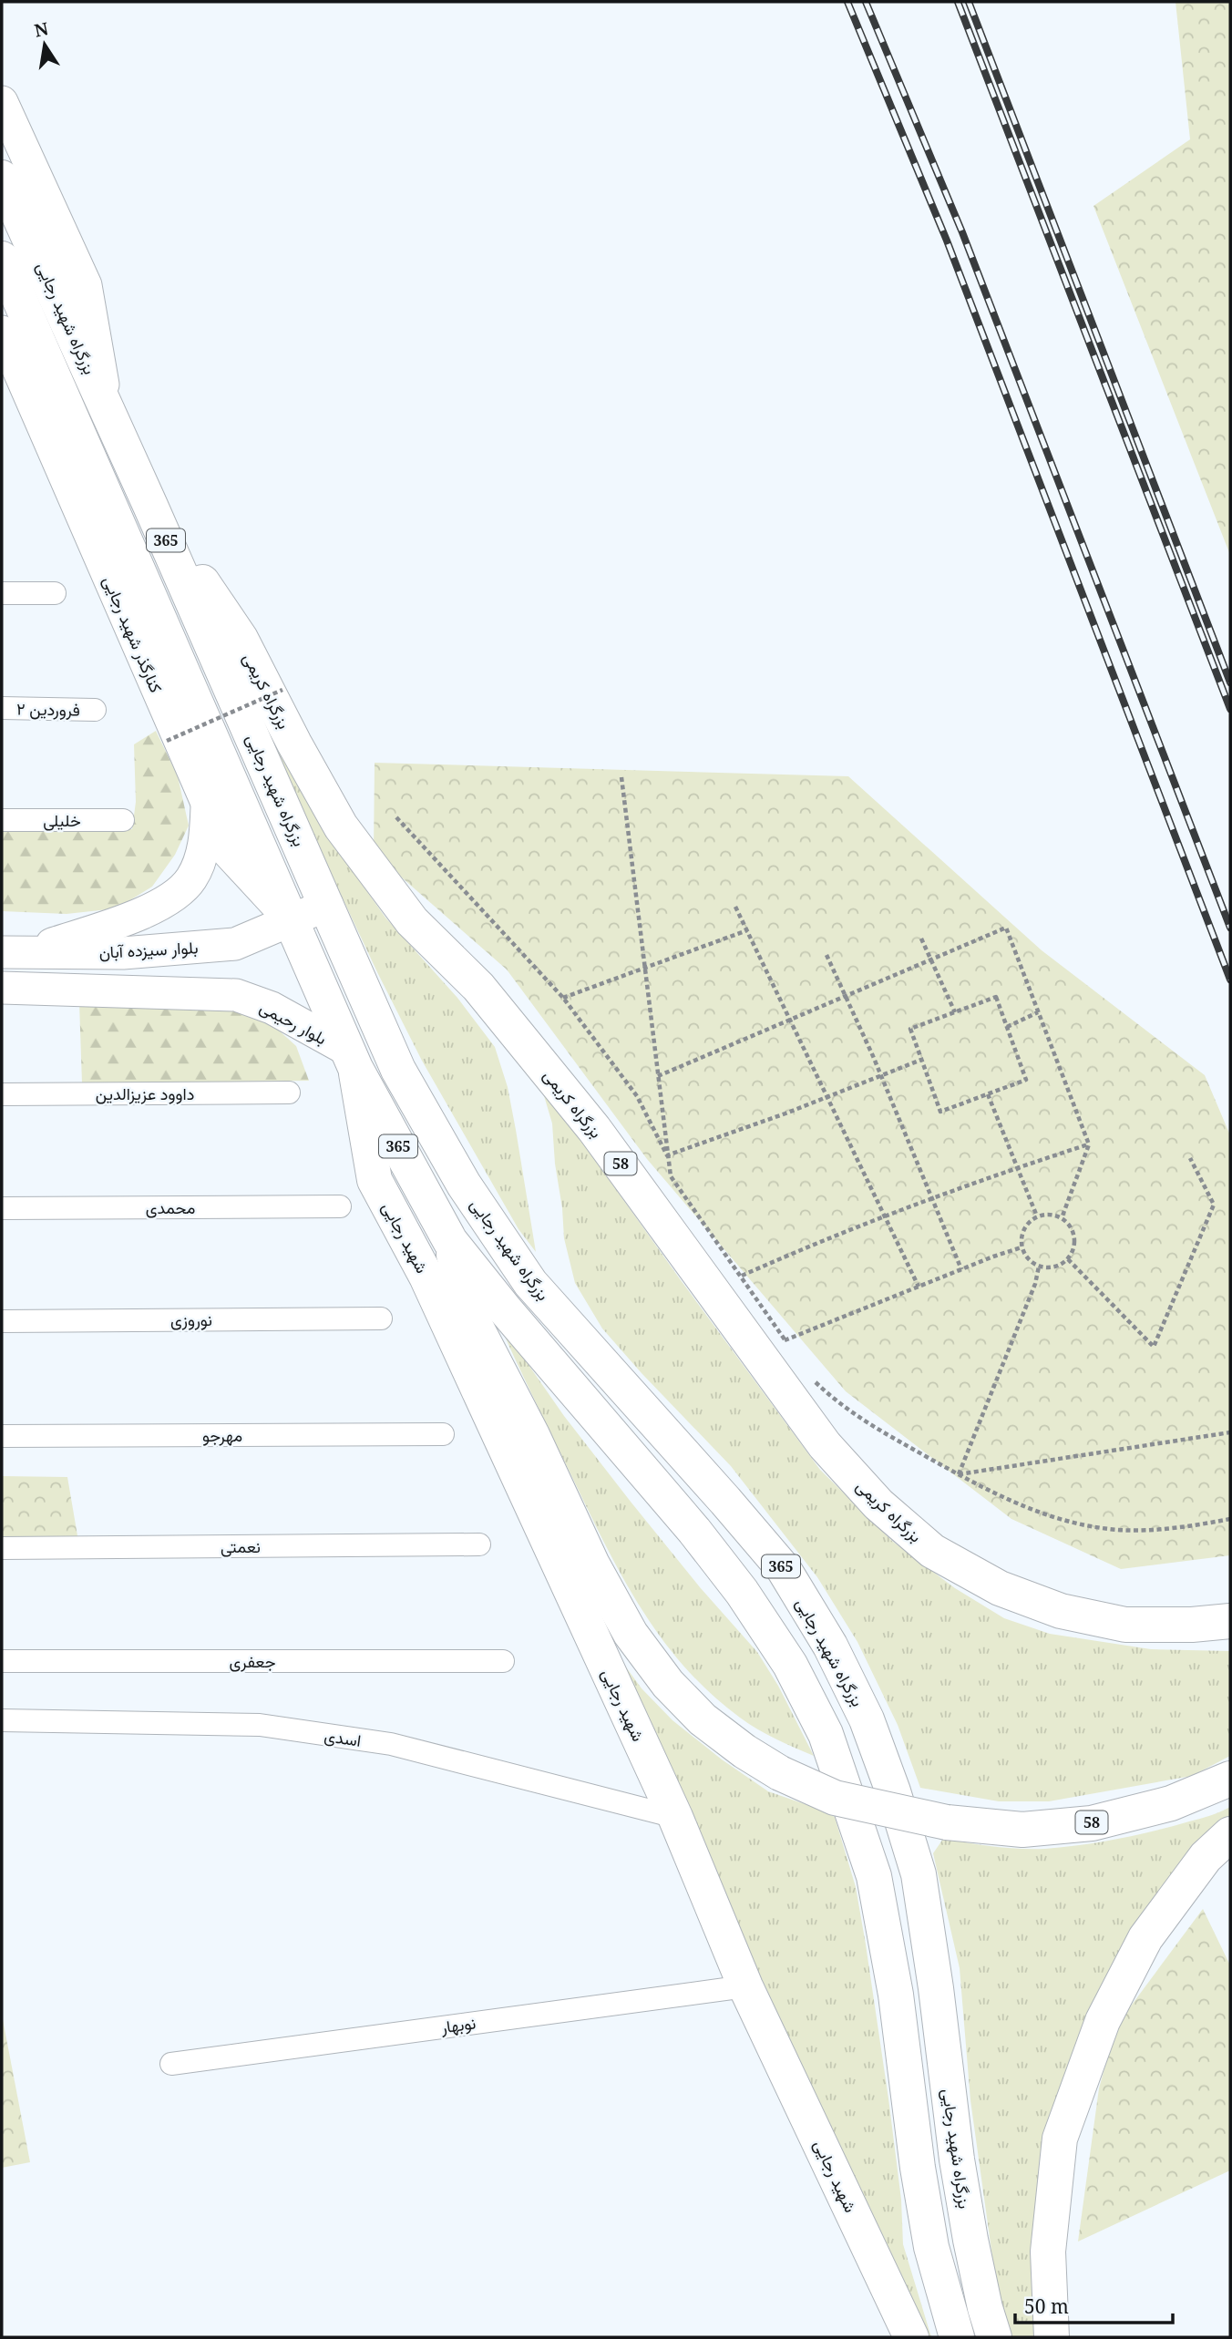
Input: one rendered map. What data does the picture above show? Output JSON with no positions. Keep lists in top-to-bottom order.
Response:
{
  "streets": {
    "main road": [
      "بزرگراه شهید رجایی",
      "365",
      "کنارگذر شهید رجایی",
      "بزرگراه کریمی",
      "بلوار سیزده آبان",
      "بلوار رحیمی",
      "58",
      "شهید رجایی"
    ],
    "street": [
      "فروردین ۲",
      "خلیلی",
      "داوود عزیزالدین",
      "محمدی",
      "نوروزی",
      "مهرجو",
      "نعمتی",
      "جعفری",
      "اسدی",
      "نوبهار"
    ]
  },
  "crossings": [
    ["بزرگراه شهید رجایی", "بزرگراه کریمی"],
    ["365", "کنارگذر شهید رجایی"],
    ["365", "بلوار سیزده آبان"],
    ["365", "بلوار رحیمی"],
    ["365", "58"],
    ["365", "شهید رجایی"],
    ["کنارگذر شهید رجایی", "بلوار سیزده آبان"],
    ["بلوار رحیمی", "شهید رجایی"],
    ["شهید رجایی", "اسدی"],
    ["شهید رجایی", "نوبهار"]
  ],
  "scale_bar": "50 m",
  "north": "top"
}
